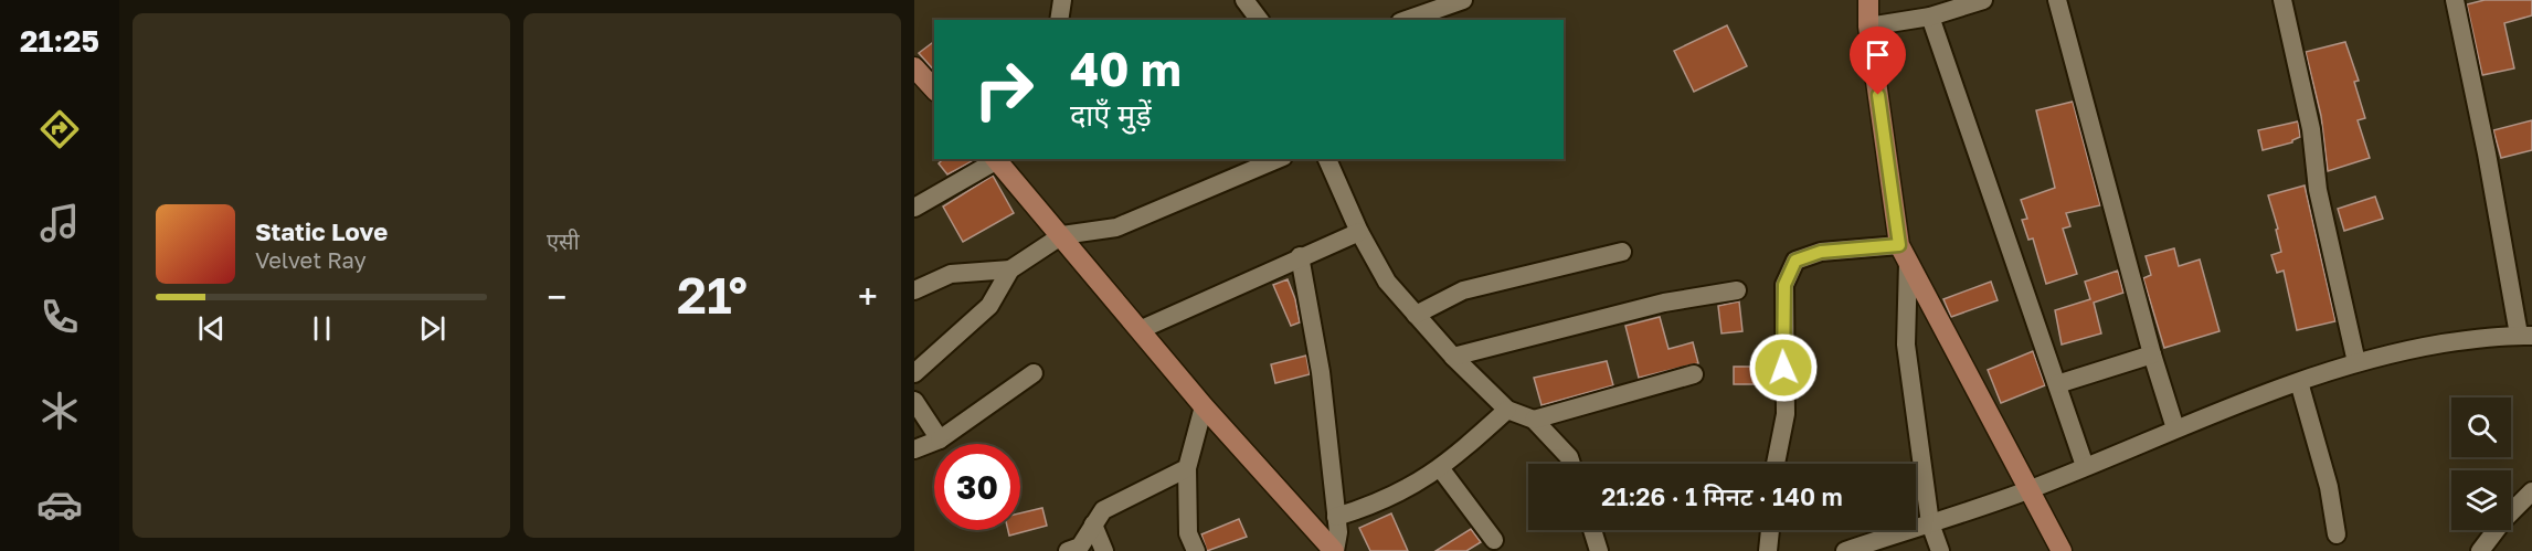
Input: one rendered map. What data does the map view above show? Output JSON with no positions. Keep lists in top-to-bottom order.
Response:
{
  "page": {
    "tabs": "21:25",
    "tile": "एसी",
    "turn": ["40 m", "दाएँ मुड़ें"],
    "song": ["Static Love", "Velvet Ray"],
    "heat": ["−", "21°", "+"],
    "limit": "30",
    "trip": "21:26 · 1 मिनट · 140 m"
  }
}
